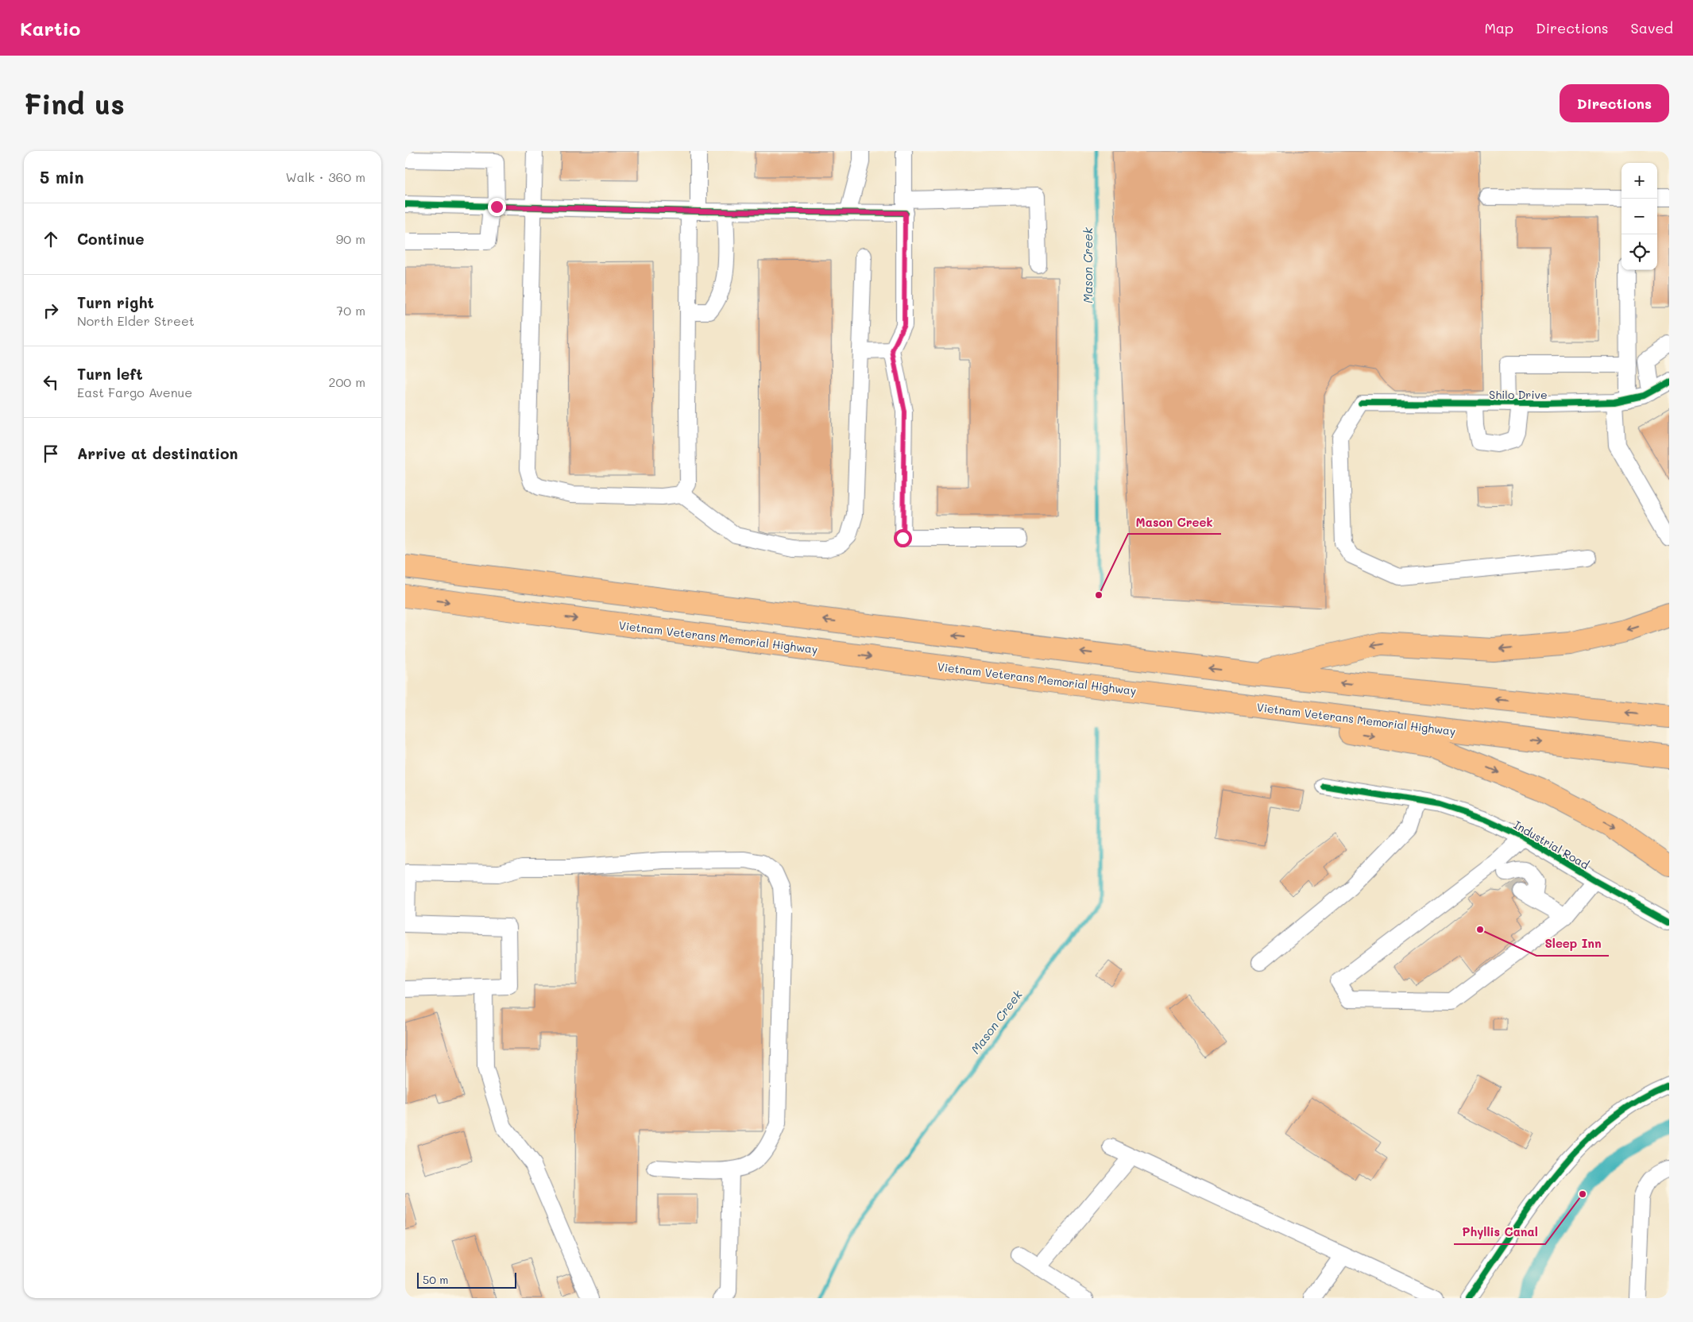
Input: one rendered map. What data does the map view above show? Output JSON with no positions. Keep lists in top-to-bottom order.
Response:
{
  "streets": {
    "highway": ["Vietnam Veterans Memorial Highway"],
    "street": ["Shilo Drive", "Industrial Road"]
  },
  "water": ["Mason Creek"],
  "places": ["Mason Creek", "Sleep Inn", "Phyllis Canal"],
  "scale_bar": "50 m",
  "page": {
    "header": "Kartio",
    "nav": ["Map", "Directions", "Saved"],
    "buttons": "Directions",
    "title": "Find us",
    "heading": ["5 min", "Walk · 360 m"],
    "map_buttons": ["+", "−"],
    "list": [
      ["Continue", "90 m"],
      ["Turn right", "North Elder Street", "70 m"],
      ["Turn left", "East Fargo Avenue", "200 m"],
      "Arrive at destination"
    ],
    "scale": "50 m"
  }
}
